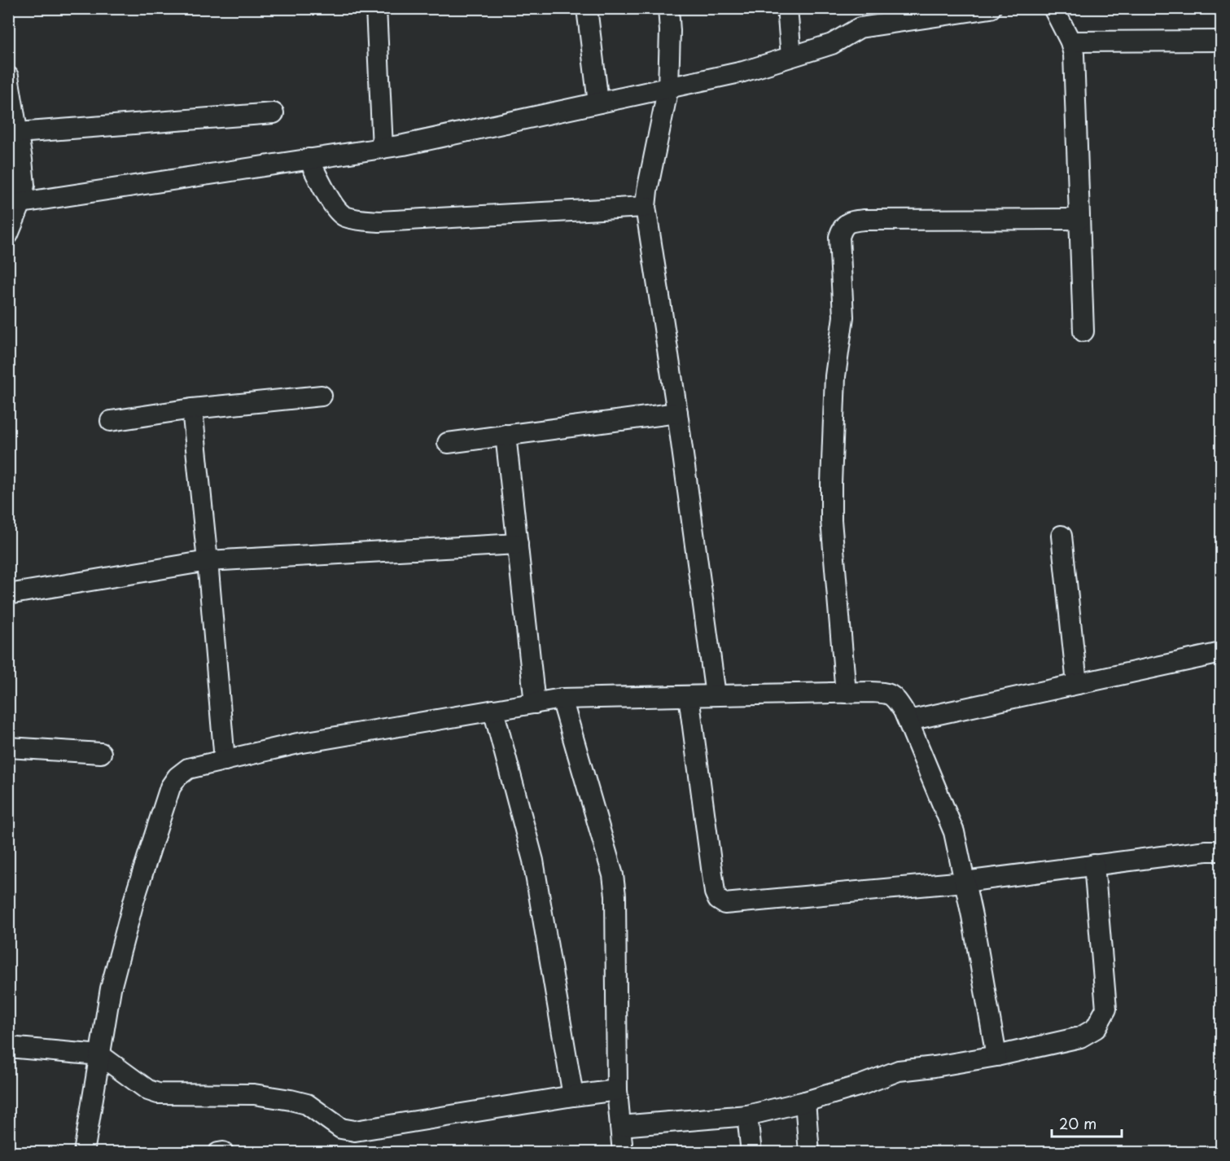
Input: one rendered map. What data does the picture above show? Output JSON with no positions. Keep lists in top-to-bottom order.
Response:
{
  "scale_bar": "20 m"
}
